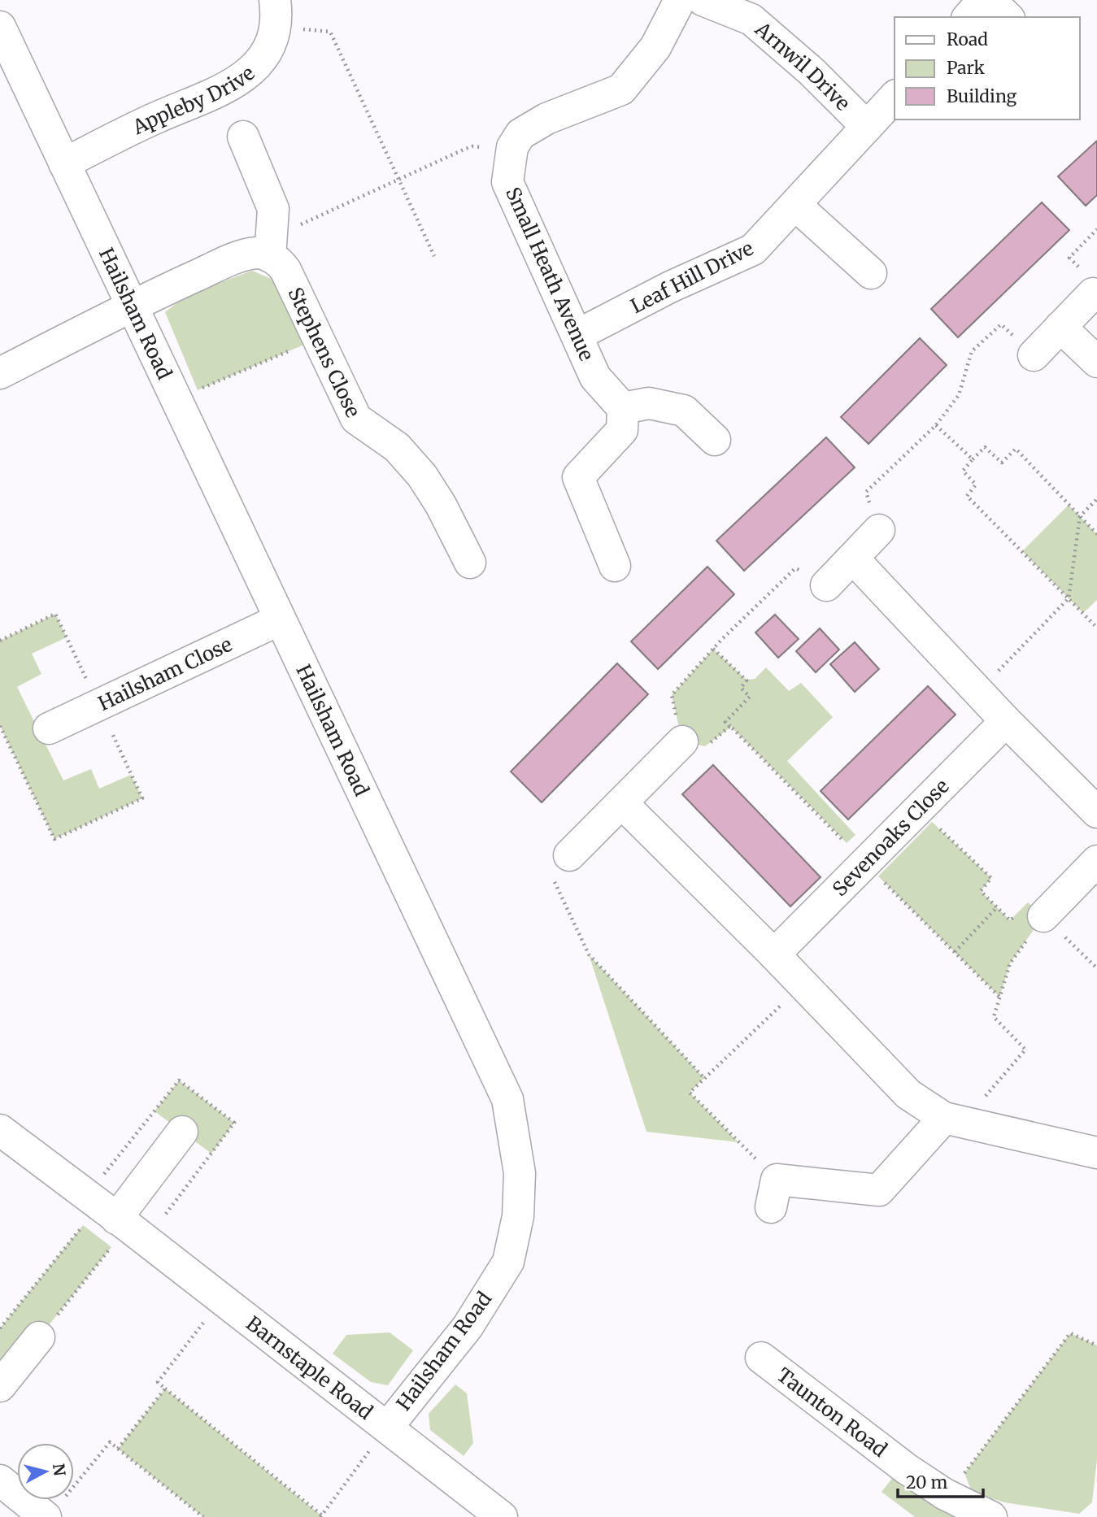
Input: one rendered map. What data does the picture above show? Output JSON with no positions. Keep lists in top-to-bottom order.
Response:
{
  "streets": {
    "street": [
      "Arnwil Drive",
      "Appleby Drive",
      "Small Heath Avenue",
      "Leaf Hill Drive",
      "Hailsham Road",
      "Stephens Close",
      "Hailsham Close",
      "Sevenoaks Close",
      "Barnstaple Road",
      "Taunton Road"
    ]
  },
  "crossings": [
    ["Arnwil Drive", "Leaf Hill Drive"],
    ["Appleby Drive", "Hailsham Road"],
    ["Small Heath Avenue", "Leaf Hill Drive"],
    ["Hailsham Road", "Hailsham Close"],
    ["Hailsham Road", "Barnstaple Road"]
  ],
  "legend": ["Road", "Park", "Building"],
  "scale_bar": "20 m",
  "north": "right"
}
